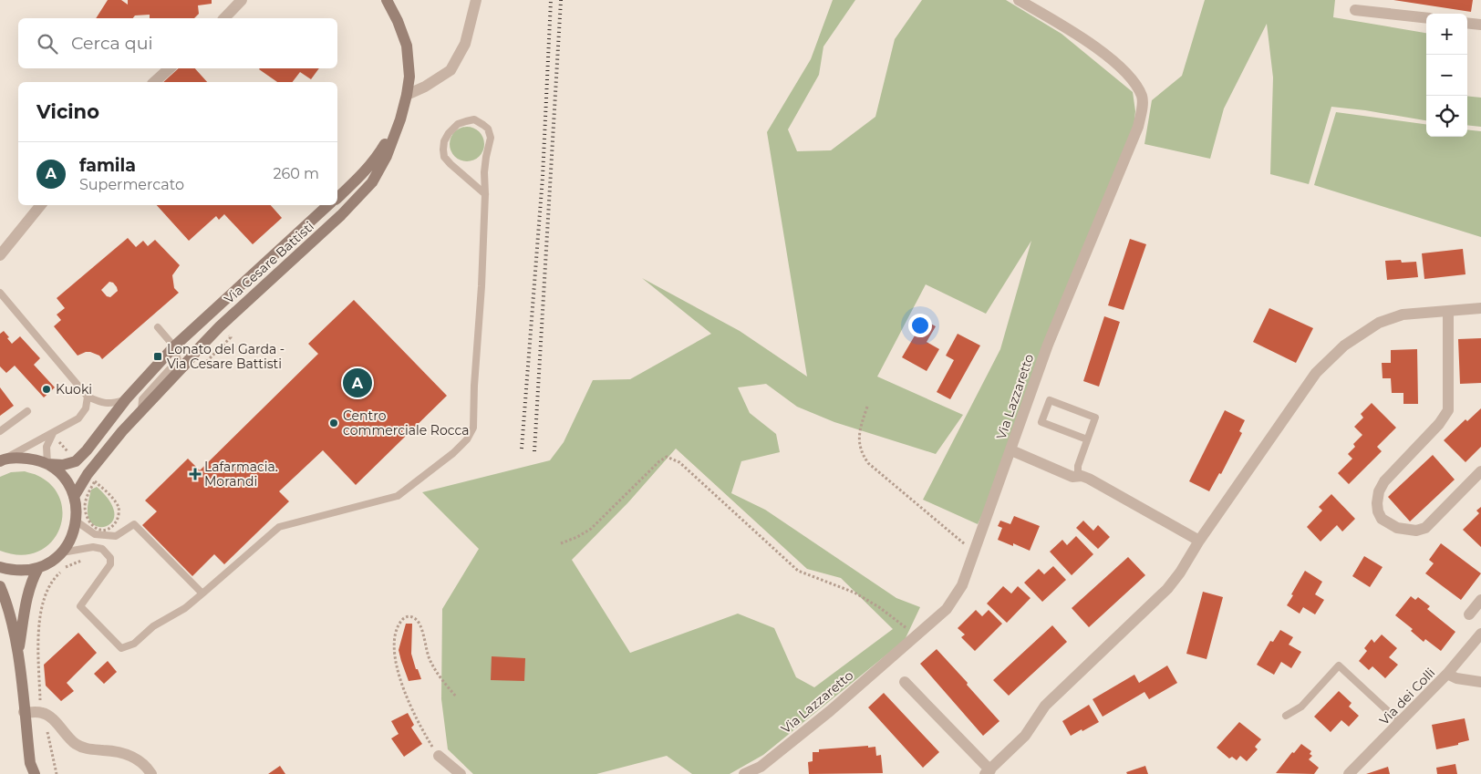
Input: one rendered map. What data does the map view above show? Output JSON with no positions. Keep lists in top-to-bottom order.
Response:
{
  "streets": {
    "street": ["Via Cesare Battisti", "Via Lazzaretto", "Via dei Colli"]
  },
  "places": {
    "transit": ["Lonato del Garda - Via Cesare Battisti"],
    "other": ["Kuoki", "Centro commerciale Rocca"],
    "health": ["Lafarmacia. Morandi"]
  },
  "page": {
    "map_buttons": ["+", "−"],
    "search": "Cerca qui",
    "heading": "Vicino",
    "list": [
      {
        "mark": "A",
        "name": "famila",
        "note": "Supermercato",
        "value": "260 m"
      }
    ],
    "pins": "A"
  }
}
